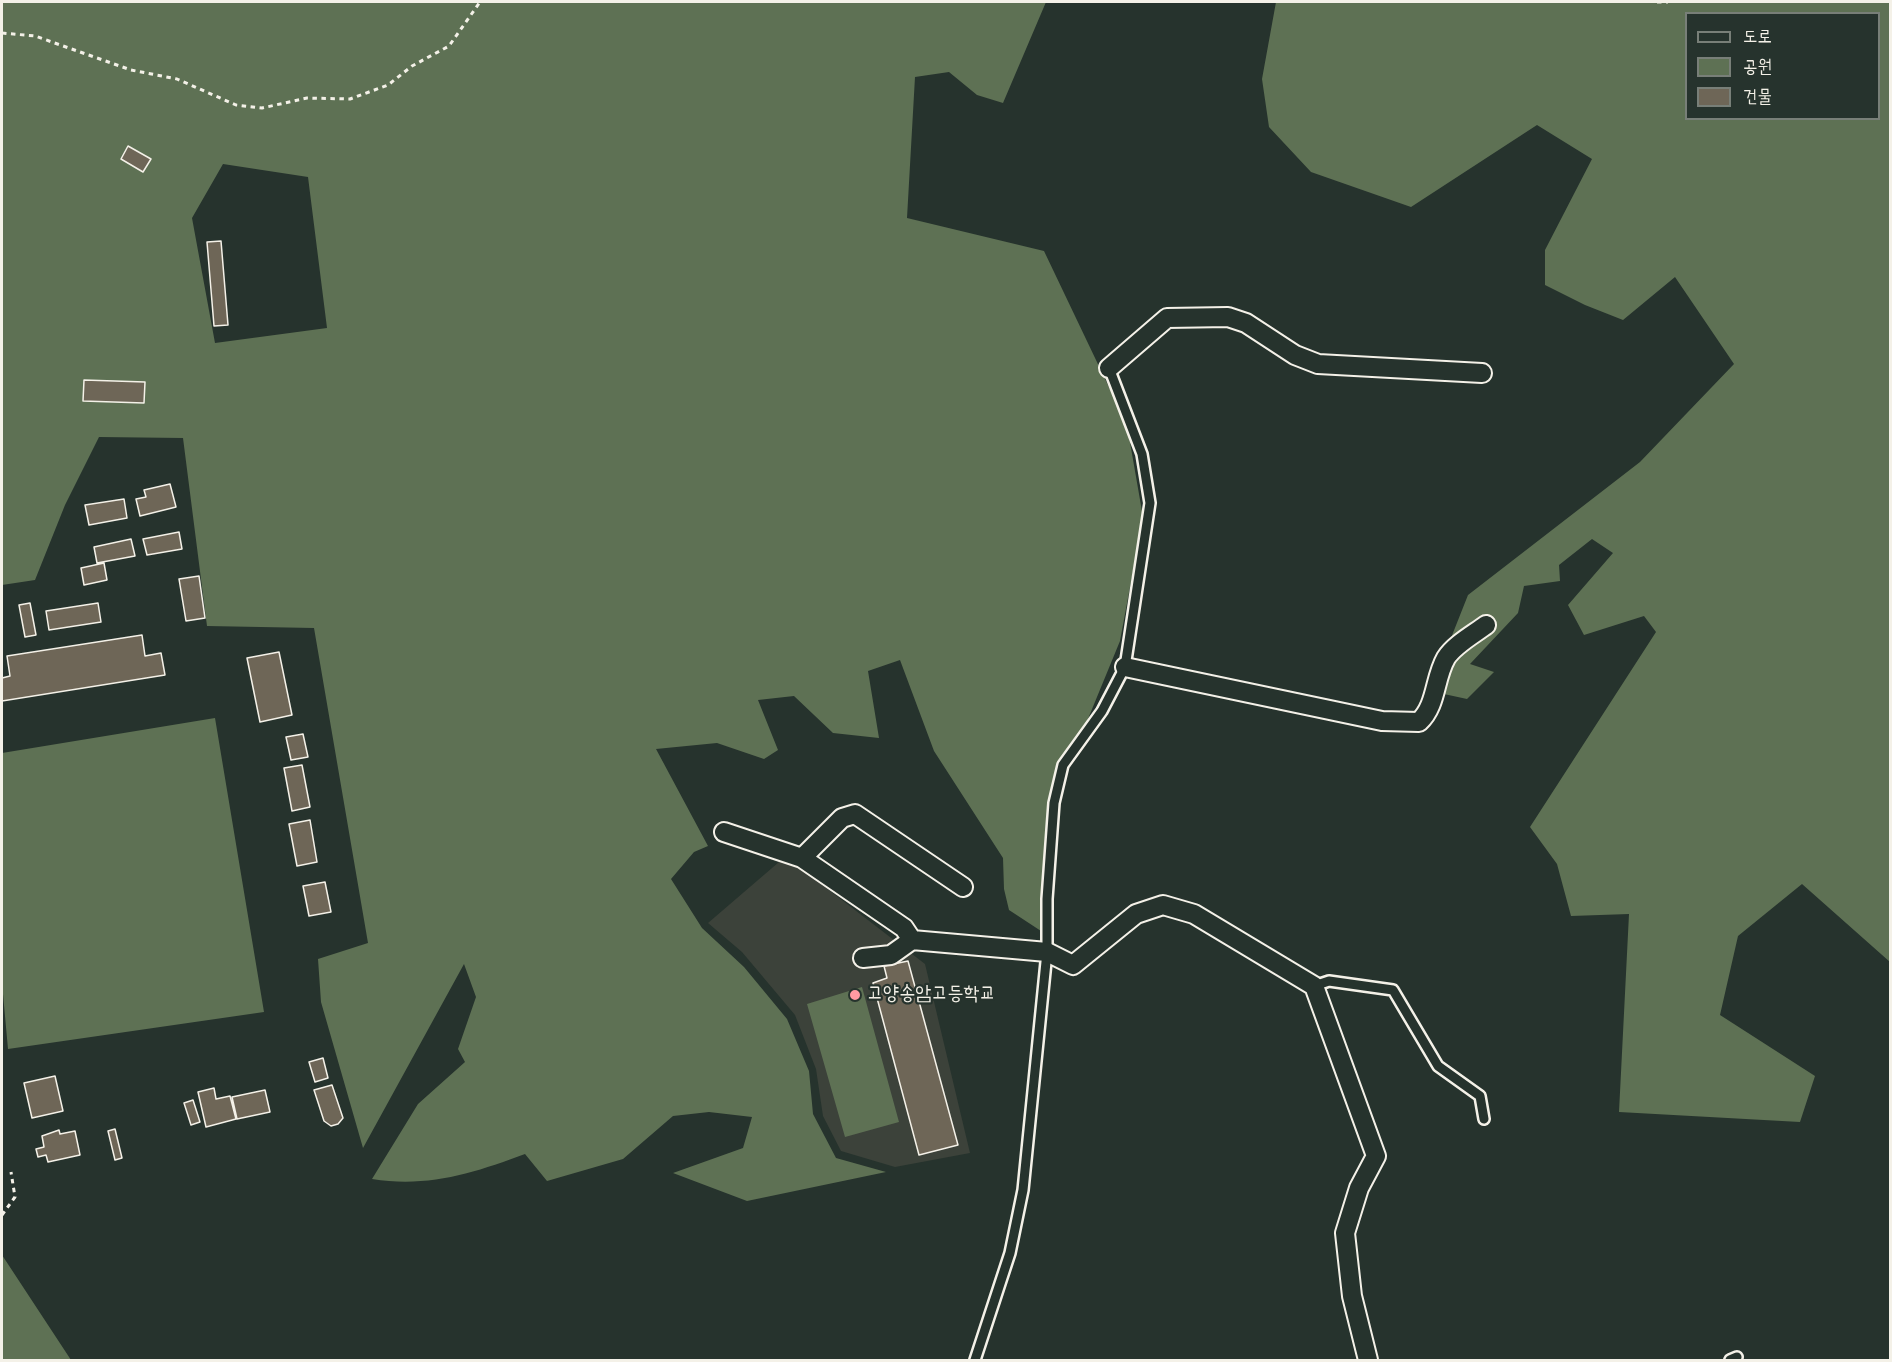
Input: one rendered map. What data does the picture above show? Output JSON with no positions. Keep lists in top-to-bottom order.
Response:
{
  "places": ["고양송암고등학교"],
  "legend": ["도로", "공원", "건물"]
}
